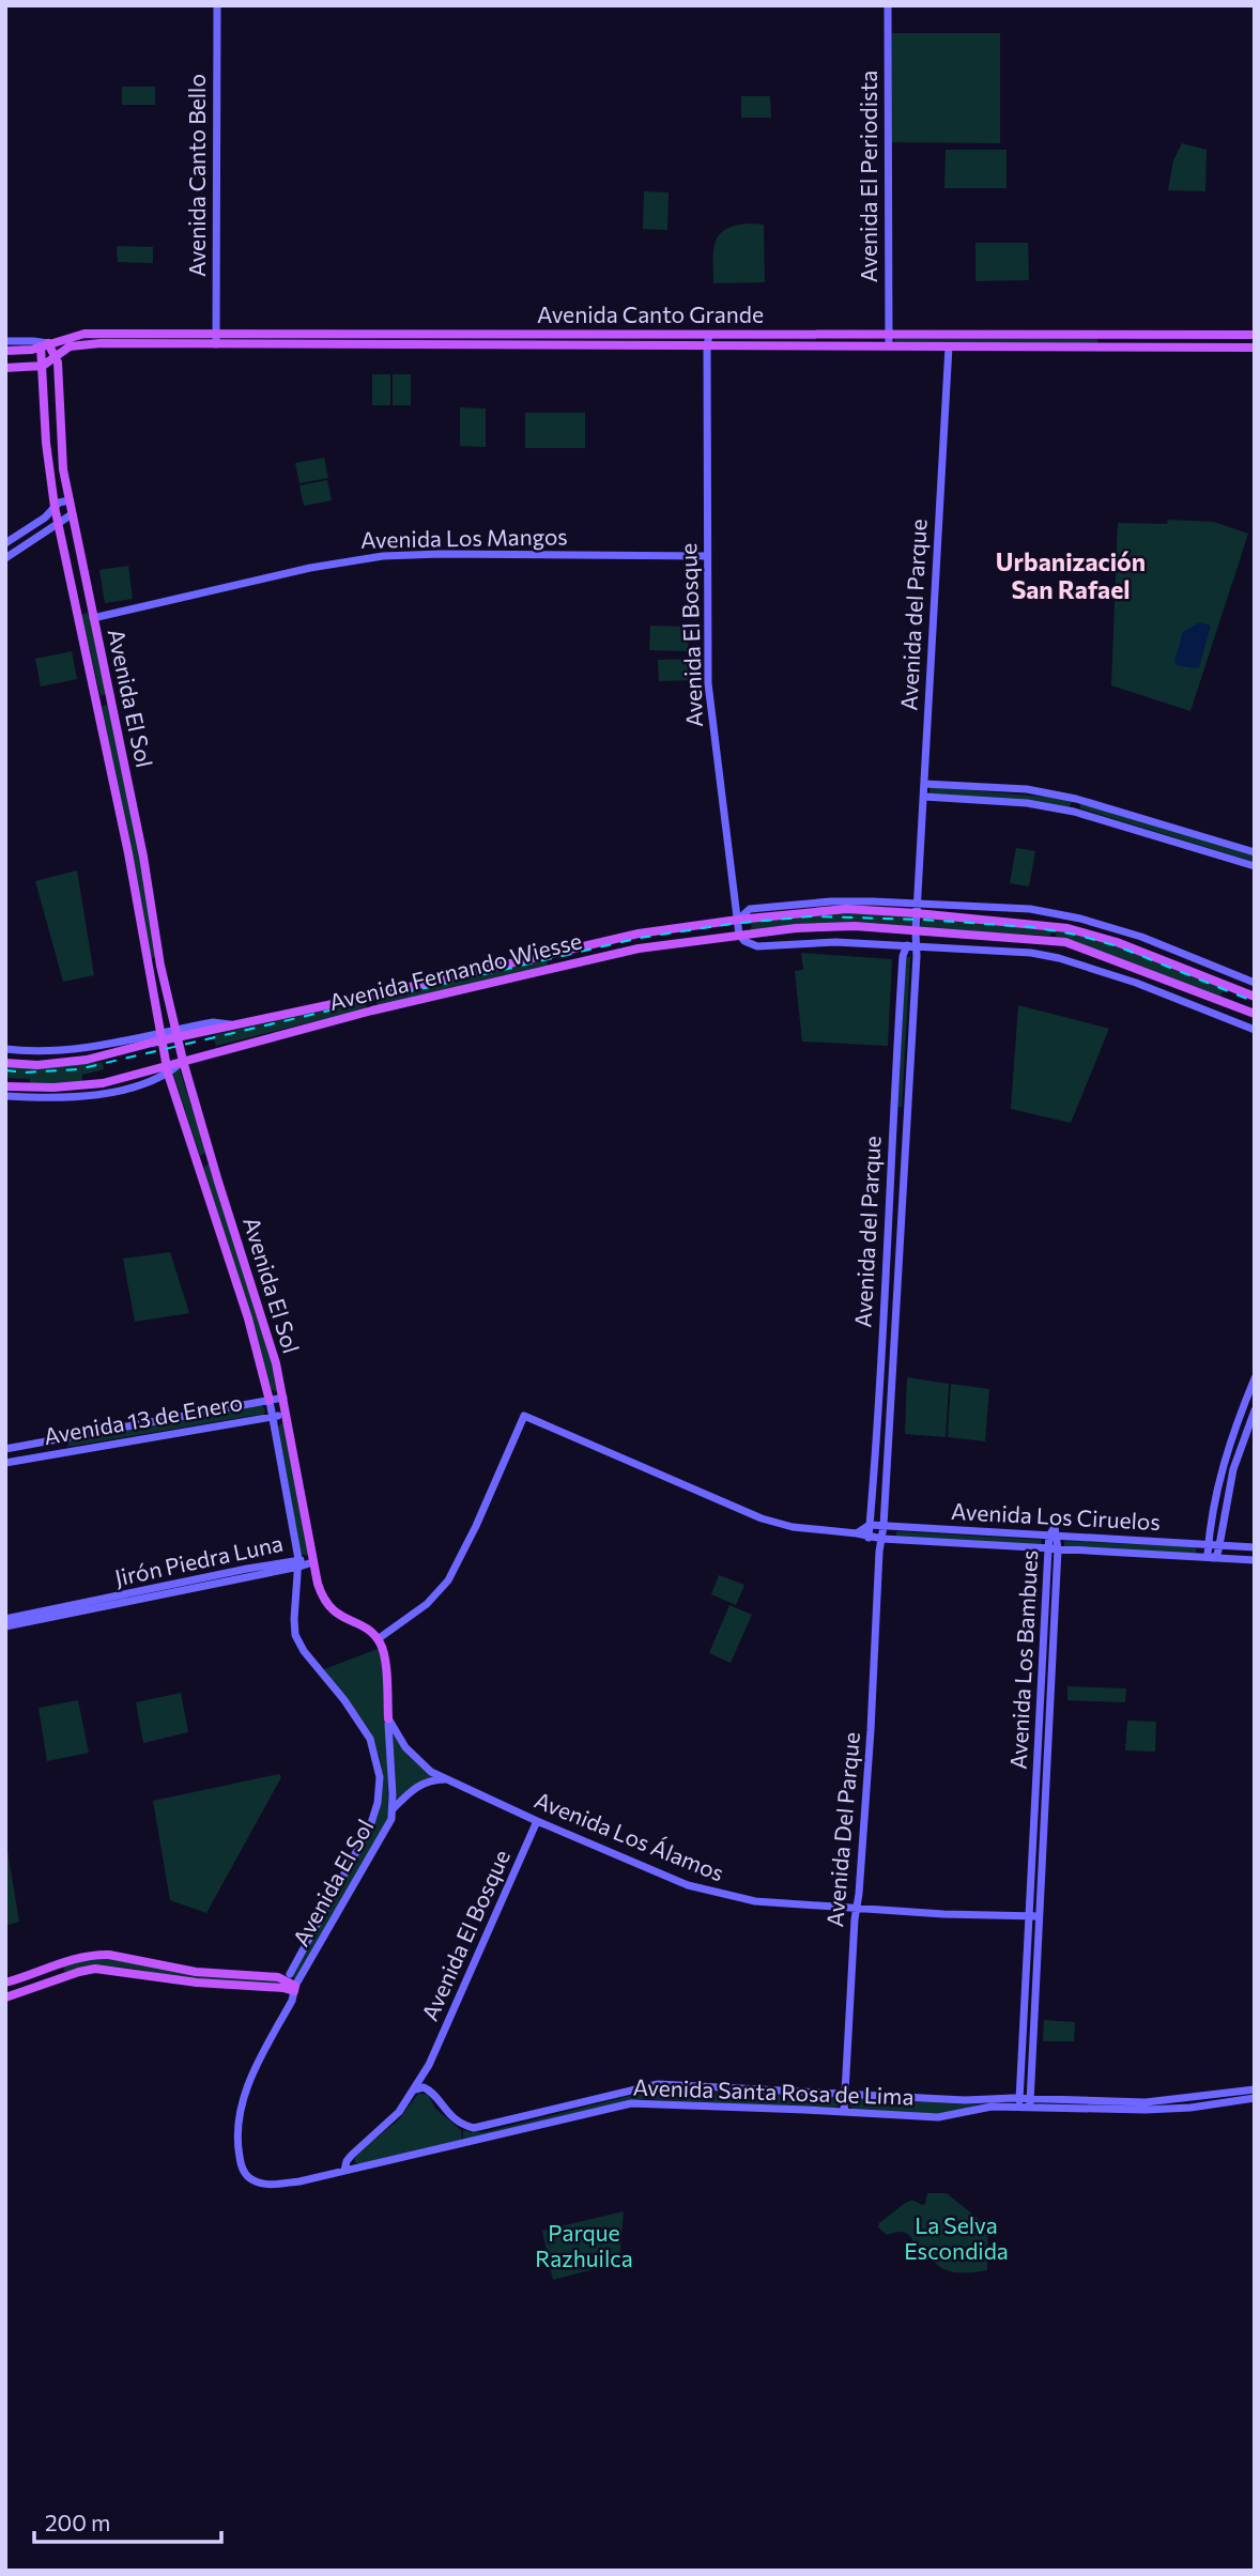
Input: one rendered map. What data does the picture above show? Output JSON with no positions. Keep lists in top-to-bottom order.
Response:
{
  "streets": {
    "main road": [
      "Avenida Canto Bello",
      "Avenida El Periodista",
      "Avenida Canto Grande",
      "Avenida Los Mangos",
      "Avenida del Parque",
      "Avenida El Bosque",
      "Avenida El Sol",
      "Avenida Fernando Wiesse",
      "Avenida 13 de Enero",
      "Avenida Los Ciruelos",
      "Jirón Piedra Luna",
      "Avenida Los Bambues",
      "Avenida Del Parque",
      "Avenida Los Álamos",
      "Avenida Santa Rosa de Lima"
    ]
  },
  "crossings": [
    ["Avenida Canto Bello", "Avenida Canto Grande"],
    ["Avenida El Periodista", "Avenida Canto Grande"],
    ["Avenida Canto Grande", "Avenida del Parque"],
    ["Avenida Canto Grande", "Avenida El Bosque"],
    ["Avenida Canto Grande", "Avenida El Sol"],
    ["Avenida Los Mangos", "Avenida El Bosque"],
    ["Avenida Los Mangos", "Avenida El Sol"],
    ["Avenida del Parque", "Avenida Fernando Wiesse"],
    ["Avenida del Parque", "Avenida Los Ciruelos"],
    ["Avenida del Parque", "Avenida Del Parque"],
    ["Avenida El Bosque", "Avenida Fernando Wiesse"],
    ["Avenida El Bosque", "Avenida Los Álamos"],
    ["Avenida El Bosque", "Avenida Santa Rosa de Lima"],
    ["Avenida El Sol", "Avenida Fernando Wiesse"],
    ["Avenida El Sol", "Avenida 13 de Enero"],
    ["Avenida El Sol", "Avenida Los Ciruelos"],
    ["Avenida El Sol", "Jirón Piedra Luna"],
    ["Avenida El Sol", "Avenida Los Álamos"],
    ["Avenida El Sol", "Avenida Santa Rosa de Lima"],
    ["Avenida Los Ciruelos", "Avenida Los Bambues"],
    ["Avenida Los Ciruelos", "Avenida Del Parque"],
    ["Avenida Los Bambues", "Avenida Los Álamos"],
    ["Avenida Los Bambues", "Avenida Santa Rosa de Lima"],
    ["Avenida Del Parque", "Avenida Los Álamos"],
    ["Avenida Del Parque", "Avenida Santa Rosa de Lima"]
  ],
  "districts": ["Urbanización San Rafael"],
  "parks": ["La Selva Escondida", "Parque Razhuilca"],
  "scale_bar": "200 m"
}
